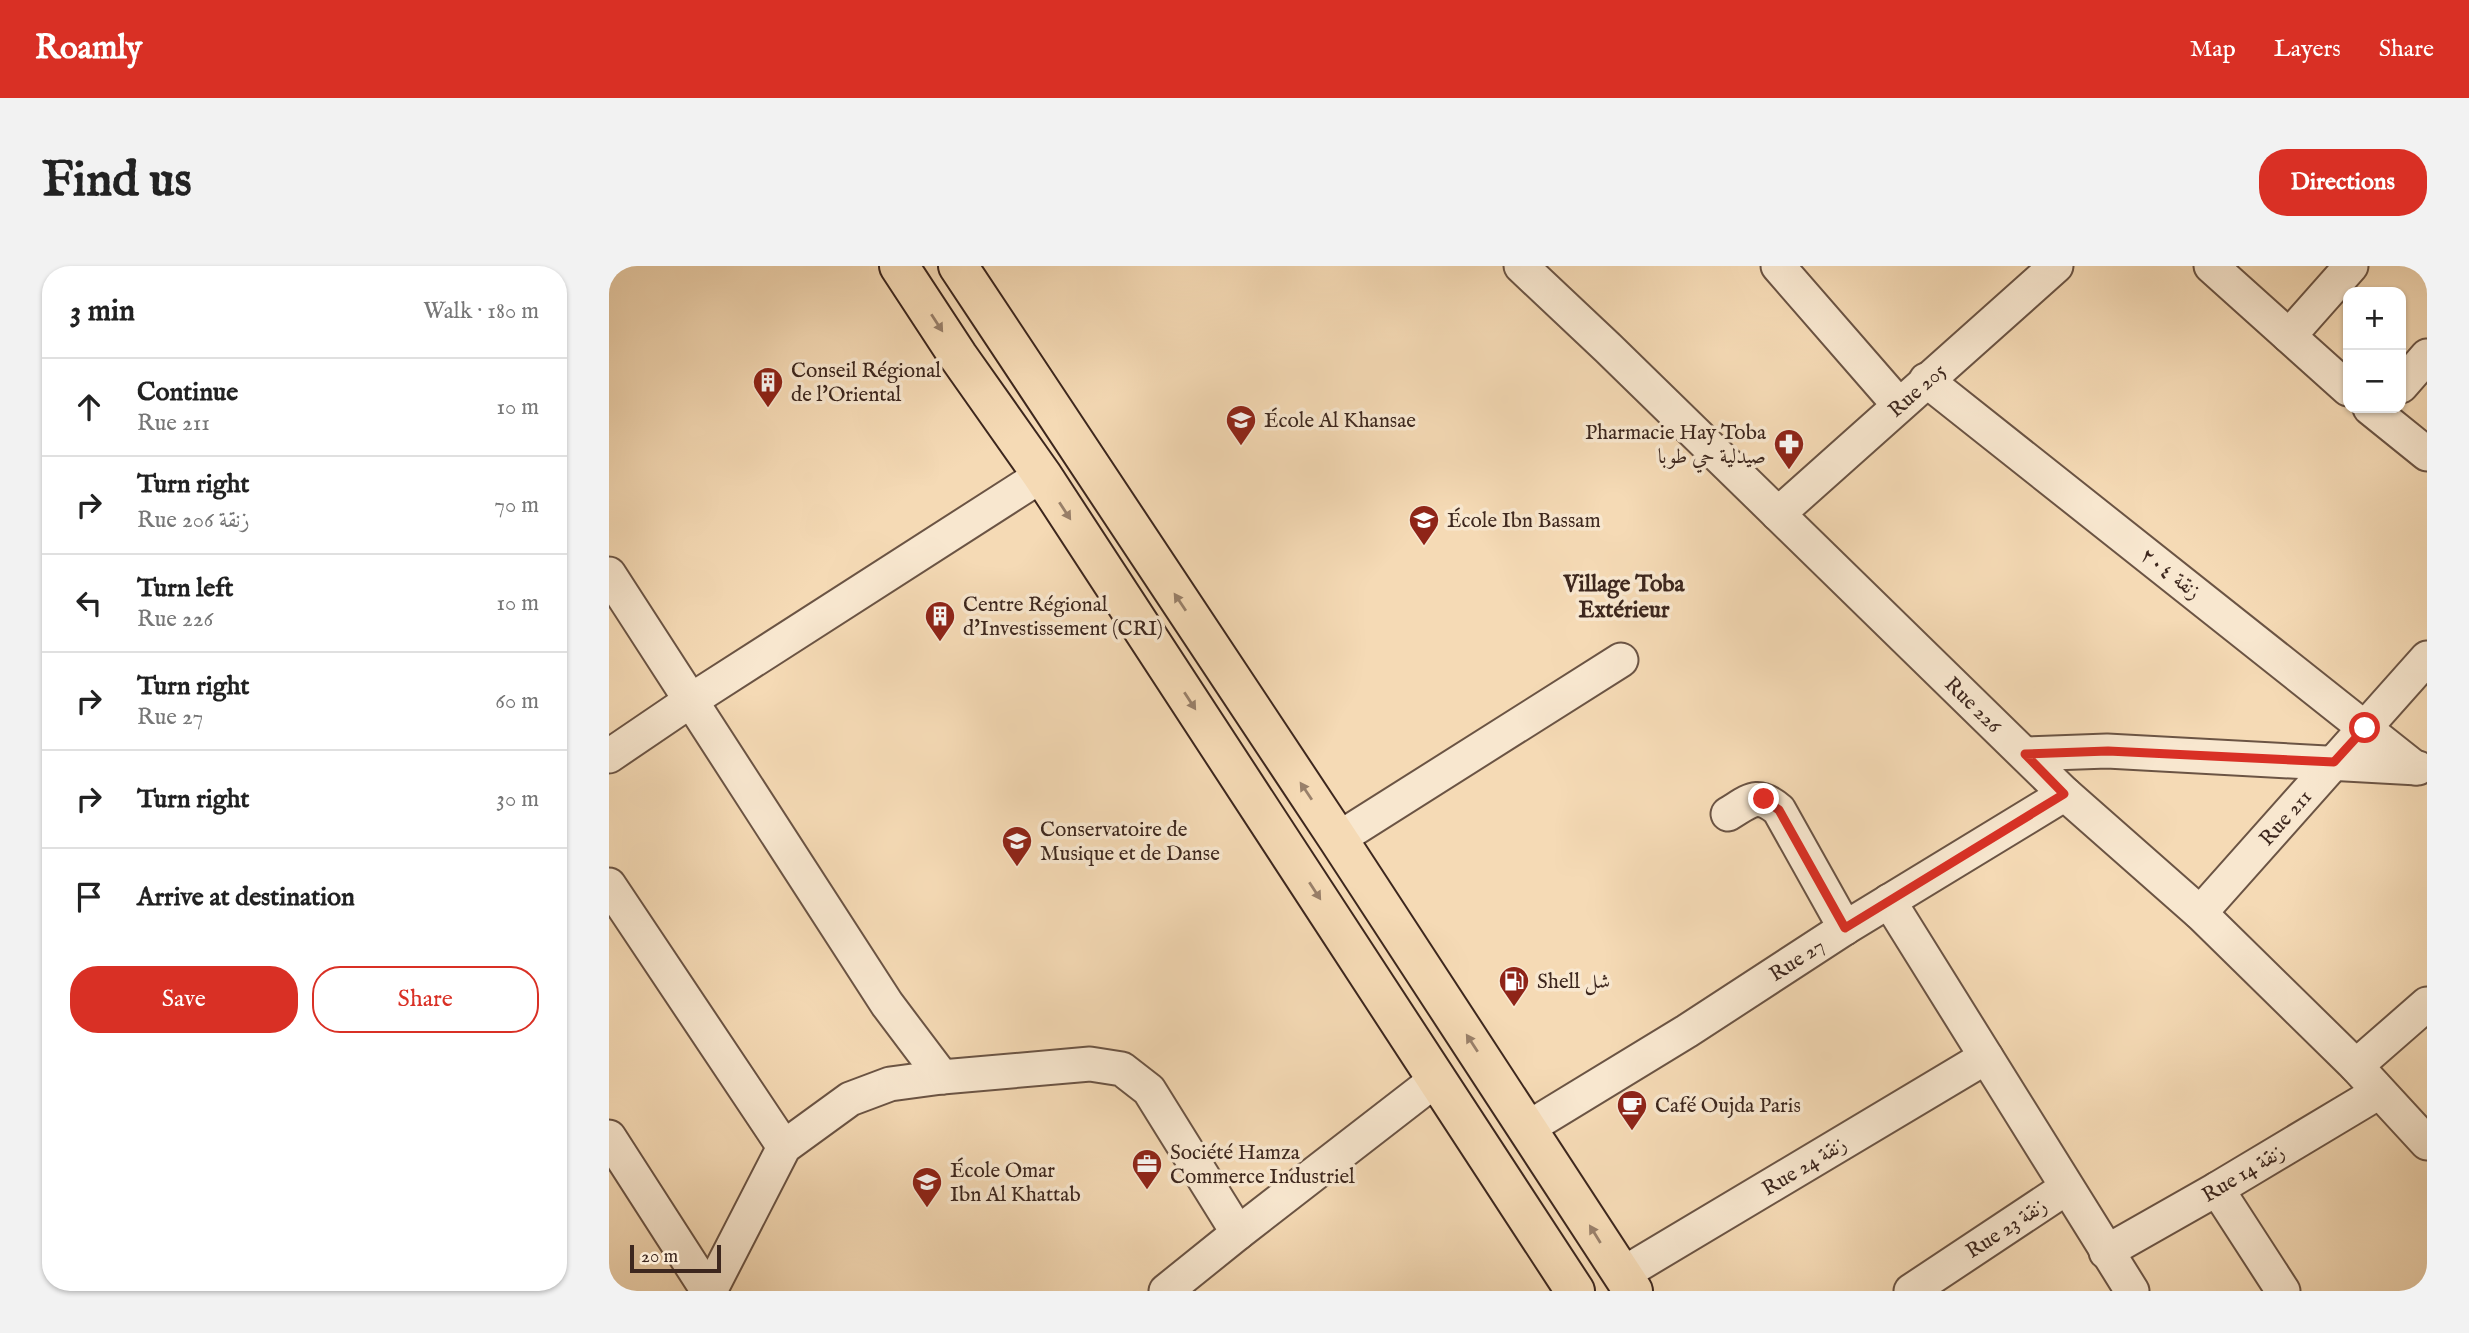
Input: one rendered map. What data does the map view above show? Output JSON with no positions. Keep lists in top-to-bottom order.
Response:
{
  "streets": {
    "street": [
      "Rue 205",
      "زنقة ٢٠٤",
      "Rue 226",
      "Rue 211",
      "Rue 27",
      "Rue 24 زنقة",
      "Rue 14 زنقة",
      "Rue 23 زنقة"
    ]
  },
  "crossings": [
    ["Rue 205", "زنقة ٢٠٤"],
    ["Rue 205", "Rue 226"],
    ["زنقة ٢٠٤", "Rue 211"],
    ["Rue 226", "Rue 211"],
    ["Rue 226", "Rue 27"],
    ["Rue 226", "Rue 14 زنقة"]
  ],
  "districts": ["Village Toba Extérieur"],
  "places": {
    "building": ["Conseil Régional de l'Oriental", "Centre Régional d'Investissement (CRI)"],
    "school or university": [
      "École Al Khansae",
      "École Ibn Bassam",
      "Conservatoire de Musique et de Danse",
      "École Omar Ibn Al Khattab"
    ],
    "pharmacy": ["Pharmacie Hay Toba صيدلية حي طوبا"],
    "fuel station": ["Shell شل"],
    "cafe": ["Café Oujda Paris"],
    "office": ["Société Hamza Commerce Industriel"]
  },
  "scale_bar": "20 m",
  "page": {
    "header": "Roamly",
    "nav": ["Map", "Layers", "Share"],
    "buttons": [
      "Directions",
      ["Save", "Share"]
    ],
    "title": "Find us",
    "heading": ["3 min", "Walk · 180 m"],
    "map_buttons": ["+", "−"],
    "list": [
      ["Continue", "Rue 211", "10 m"],
      ["Turn right", "Rue 206 زنقة", "70 m"],
      ["Turn left", "Rue 226", "10 m"],
      ["Turn right", "Rue 27", "60 m"],
      ["Turn right", "30 m"],
      "Arrive at destination"
    ],
    "scale": "20 m"
  }
}
